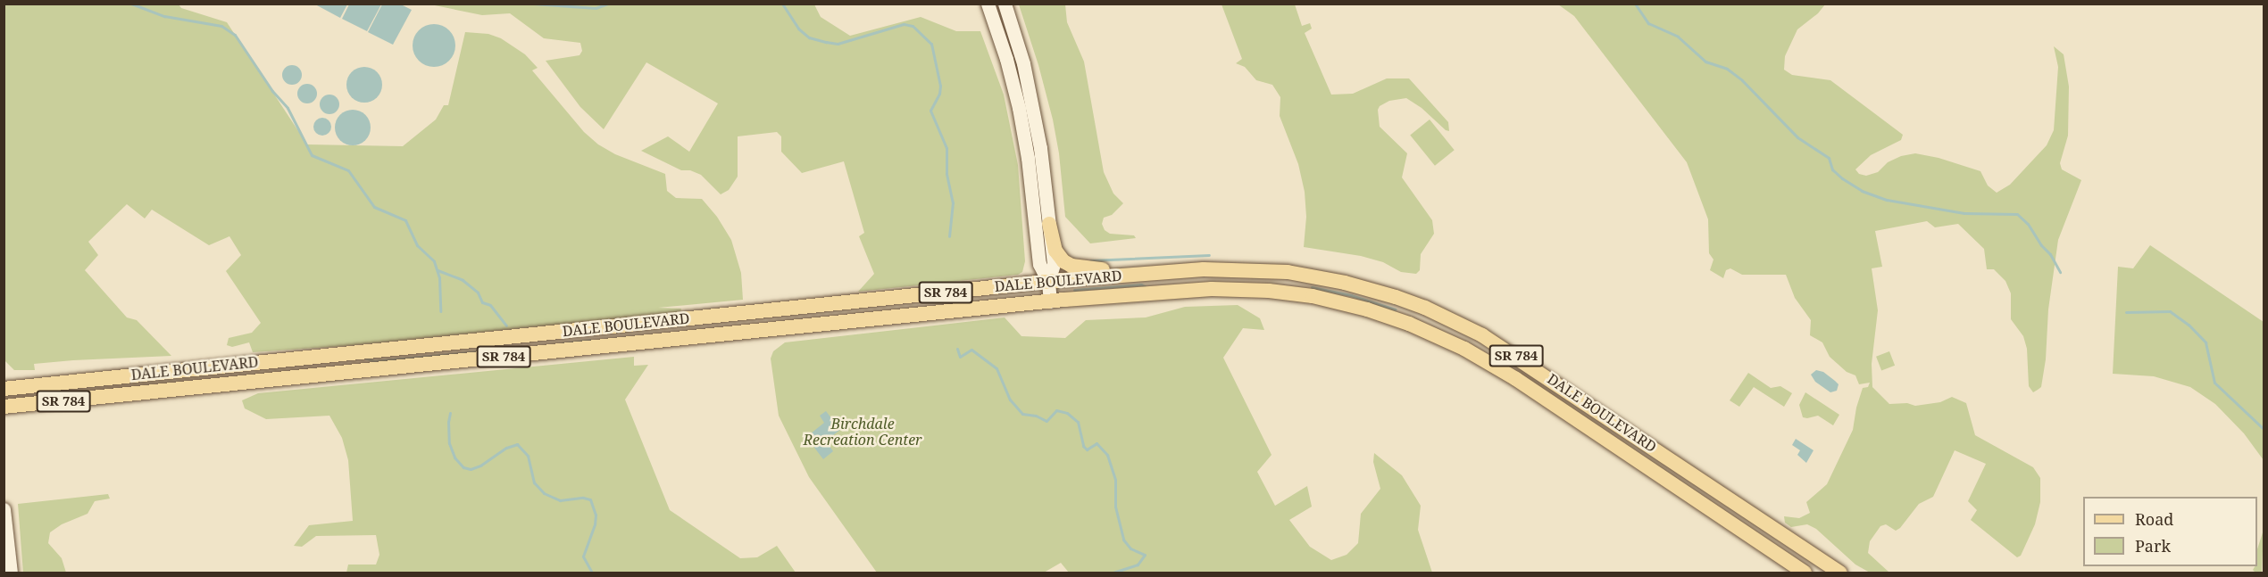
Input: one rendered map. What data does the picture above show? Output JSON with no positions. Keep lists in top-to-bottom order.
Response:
{
  "streets": {
    "main road": ["DALE BOULEVARD", "SR 784"]
  },
  "parks": ["Birchdale Recreation Center"],
  "legend": ["Road", "Park"]
}
